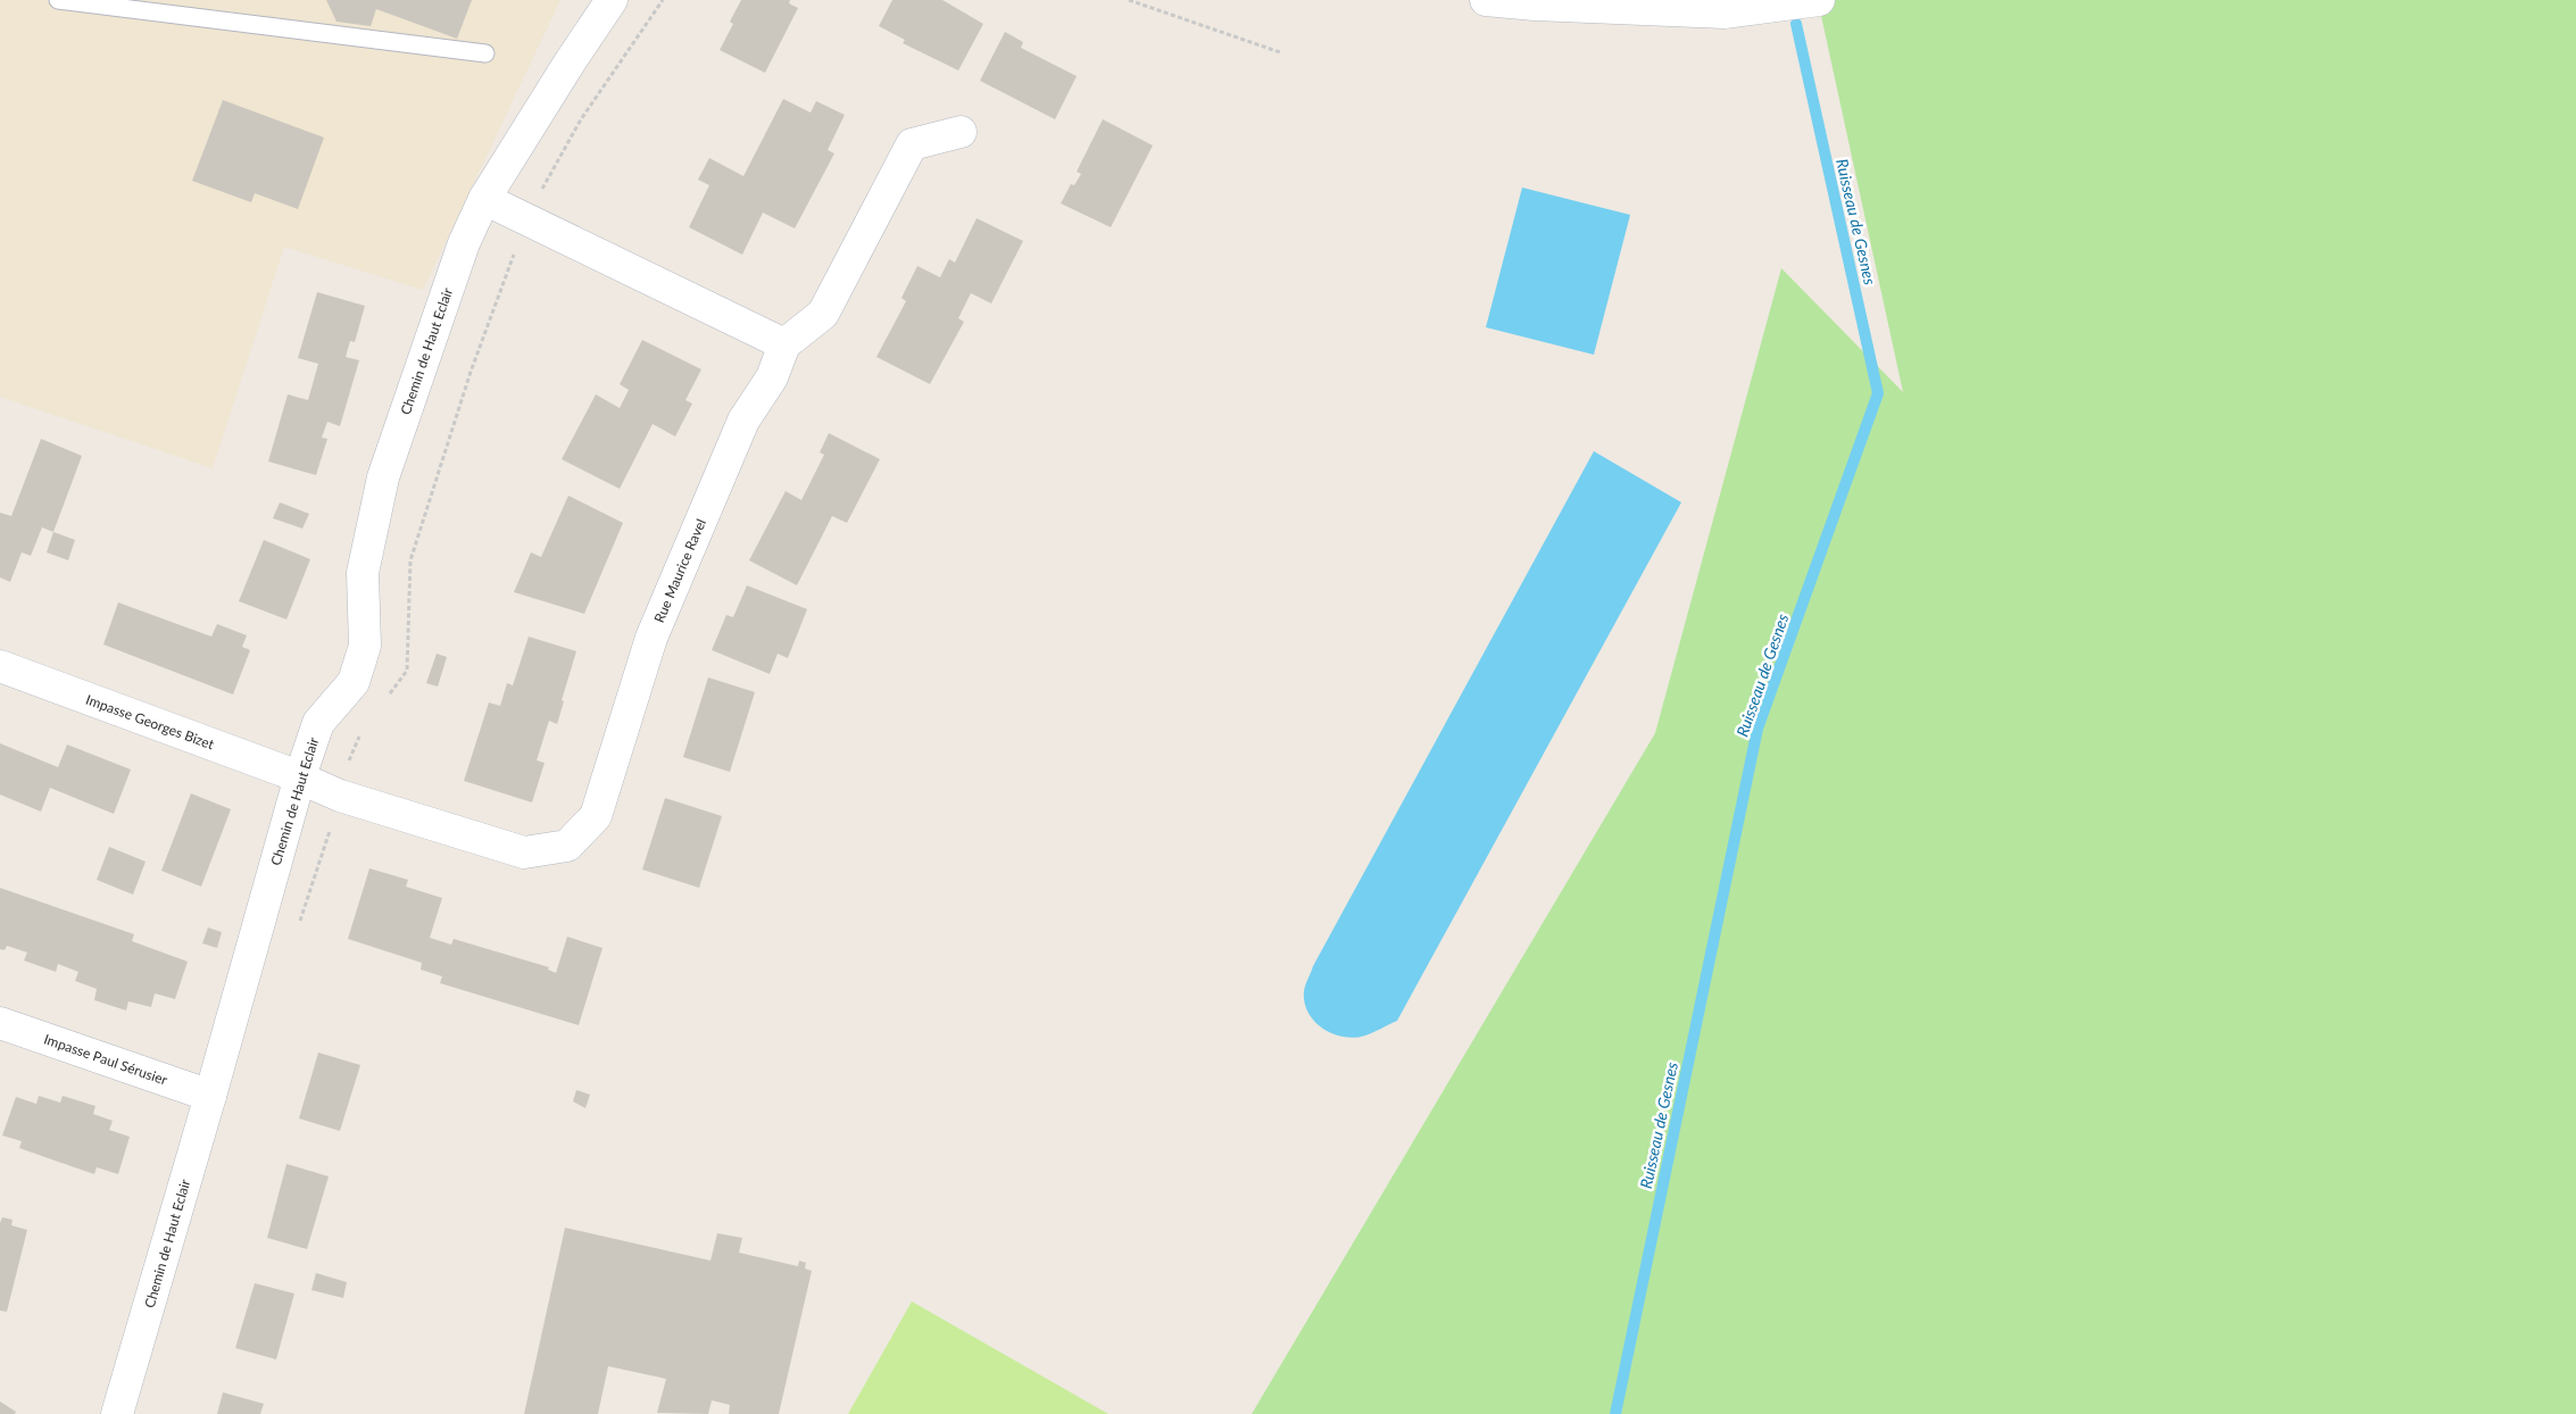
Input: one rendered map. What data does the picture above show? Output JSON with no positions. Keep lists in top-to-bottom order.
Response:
{
  "streets": {
    "street": [
      "Chemin de Haut Eclair",
      "Rue Maurice Ravel",
      "Impasse Georges Bizet",
      "Impasse Paul Sérusier"
    ]
  },
  "crossings": [
    ["Chemin de Haut Eclair", "Rue Maurice Ravel"],
    ["Chemin de Haut Eclair", "Impasse Georges Bizet"],
    ["Chemin de Haut Eclair", "Impasse Paul Sérusier"],
    ["Rue Maurice Ravel", "Impasse Georges Bizet"]
  ],
  "water": ["Ruisseau de Gesnes"]
}
